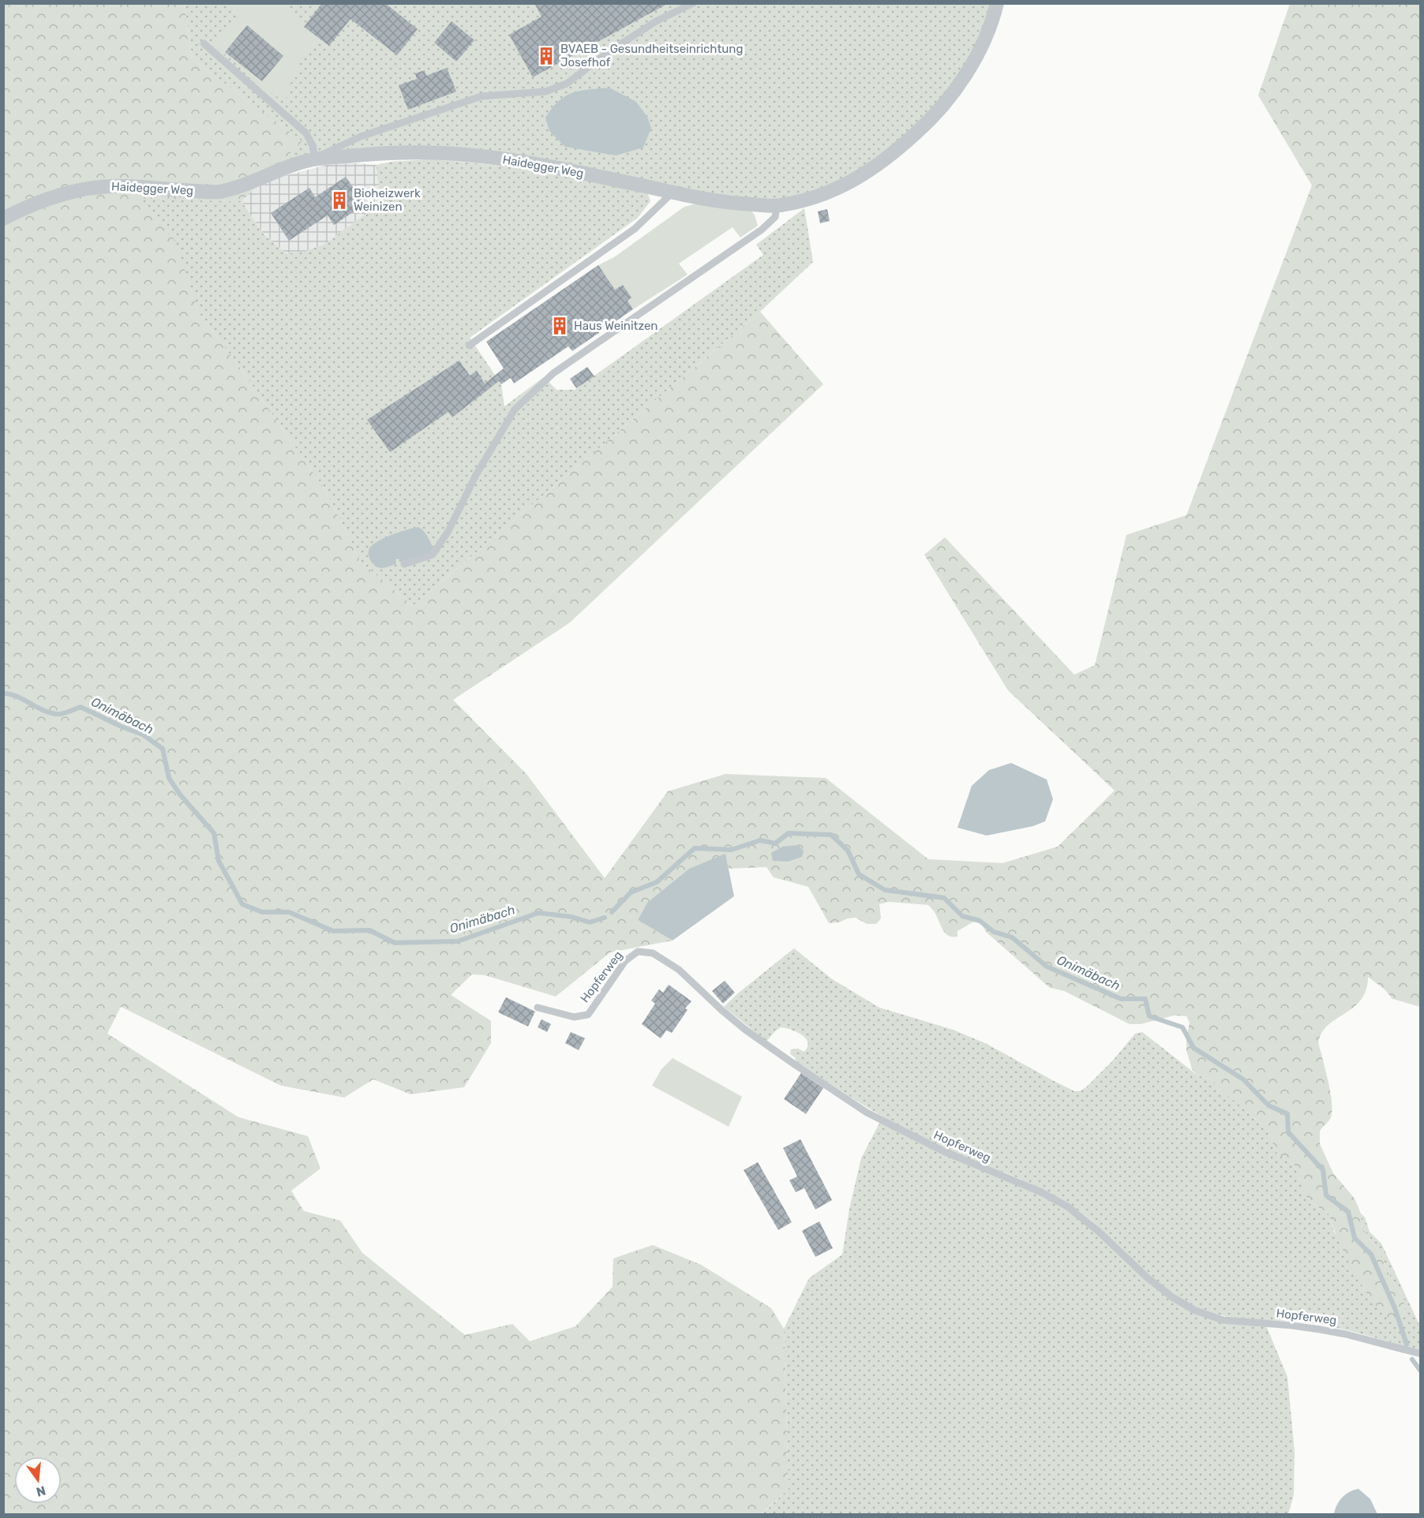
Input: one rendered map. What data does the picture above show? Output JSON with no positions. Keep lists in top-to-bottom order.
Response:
{
  "streets": {
    "street": ["Haidegger Weg"],
    "lane": ["Hopferweg"]
  },
  "water": ["Onimäbach"],
  "places": {
    "building": ["BVAEB - Gesundheitseinrichtung Josefhof", "Bioheizwerk Weinizen", "Haus Weinitzen"]
  },
  "north": "bottom"
}
